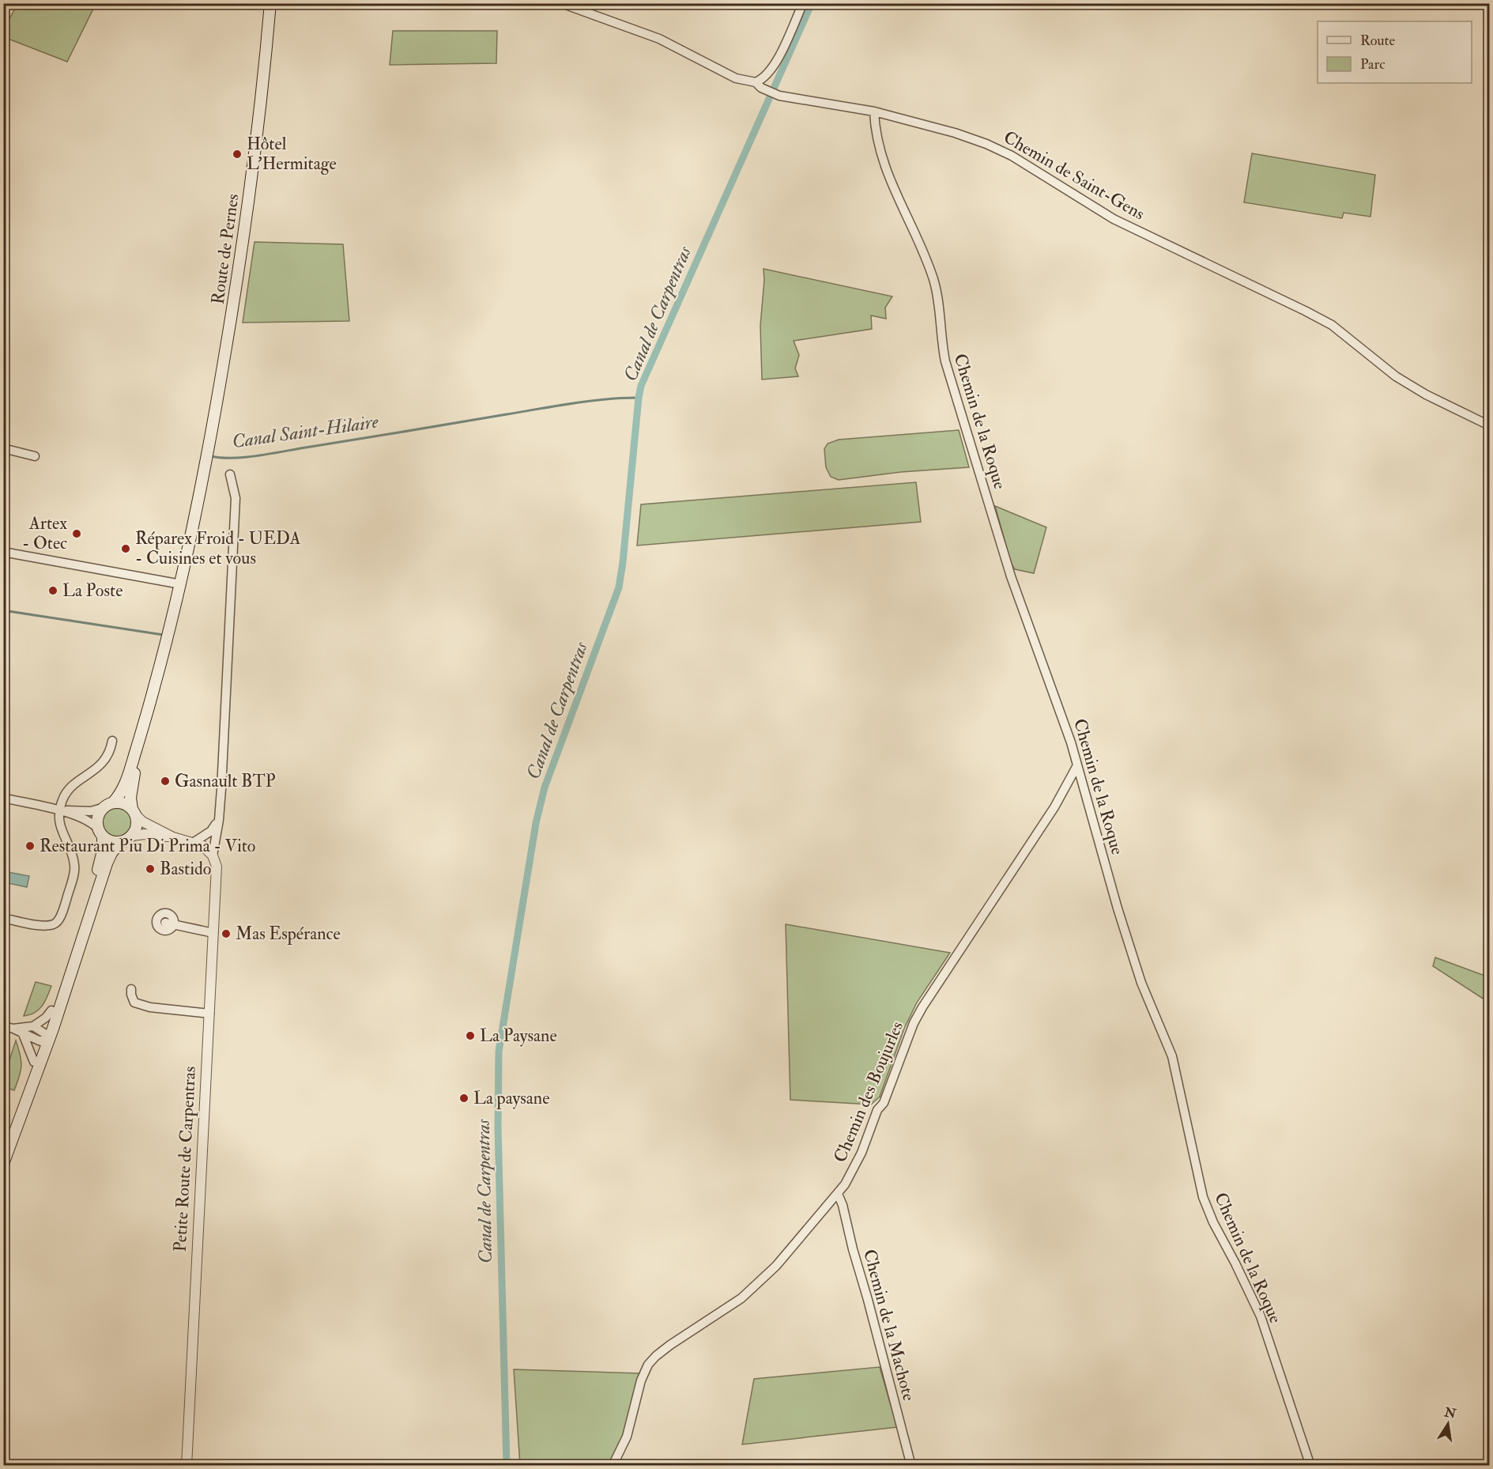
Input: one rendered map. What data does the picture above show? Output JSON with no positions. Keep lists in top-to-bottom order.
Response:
{
  "streets": {
    "main road": ["Route de Pernes"],
    "street": [
      "Chemin de Saint-Gens",
      "Chemin de la Roque",
      "Chemin des Boujurles",
      "Petite Route de Carpentras",
      "Chemin de la Machote"
    ]
  },
  "crossings": [
    ["Chemin de Saint-Gens", "Chemin de la Roque"],
    ["Chemin de la Roque", "Chemin des Boujurles"],
    ["Chemin des Boujurles", "Chemin de la Machote"]
  ],
  "water": ["Canal de Carpentras", "Canal Saint-Hilaire"],
  "places": [
    "Hôtel L'Hermitage",
    "Artex - Otec",
    "Réparex Froid - UEDA - Cuisines et vous",
    "La Poste",
    "Gasnault BTP",
    "Restaurant Piu Di Prima - Vito",
    "Bastido",
    "Mas Espérance",
    "La Paysane",
    "La paysane"
  ],
  "legend": ["Route", "Parc"],
  "north": "top"
}
